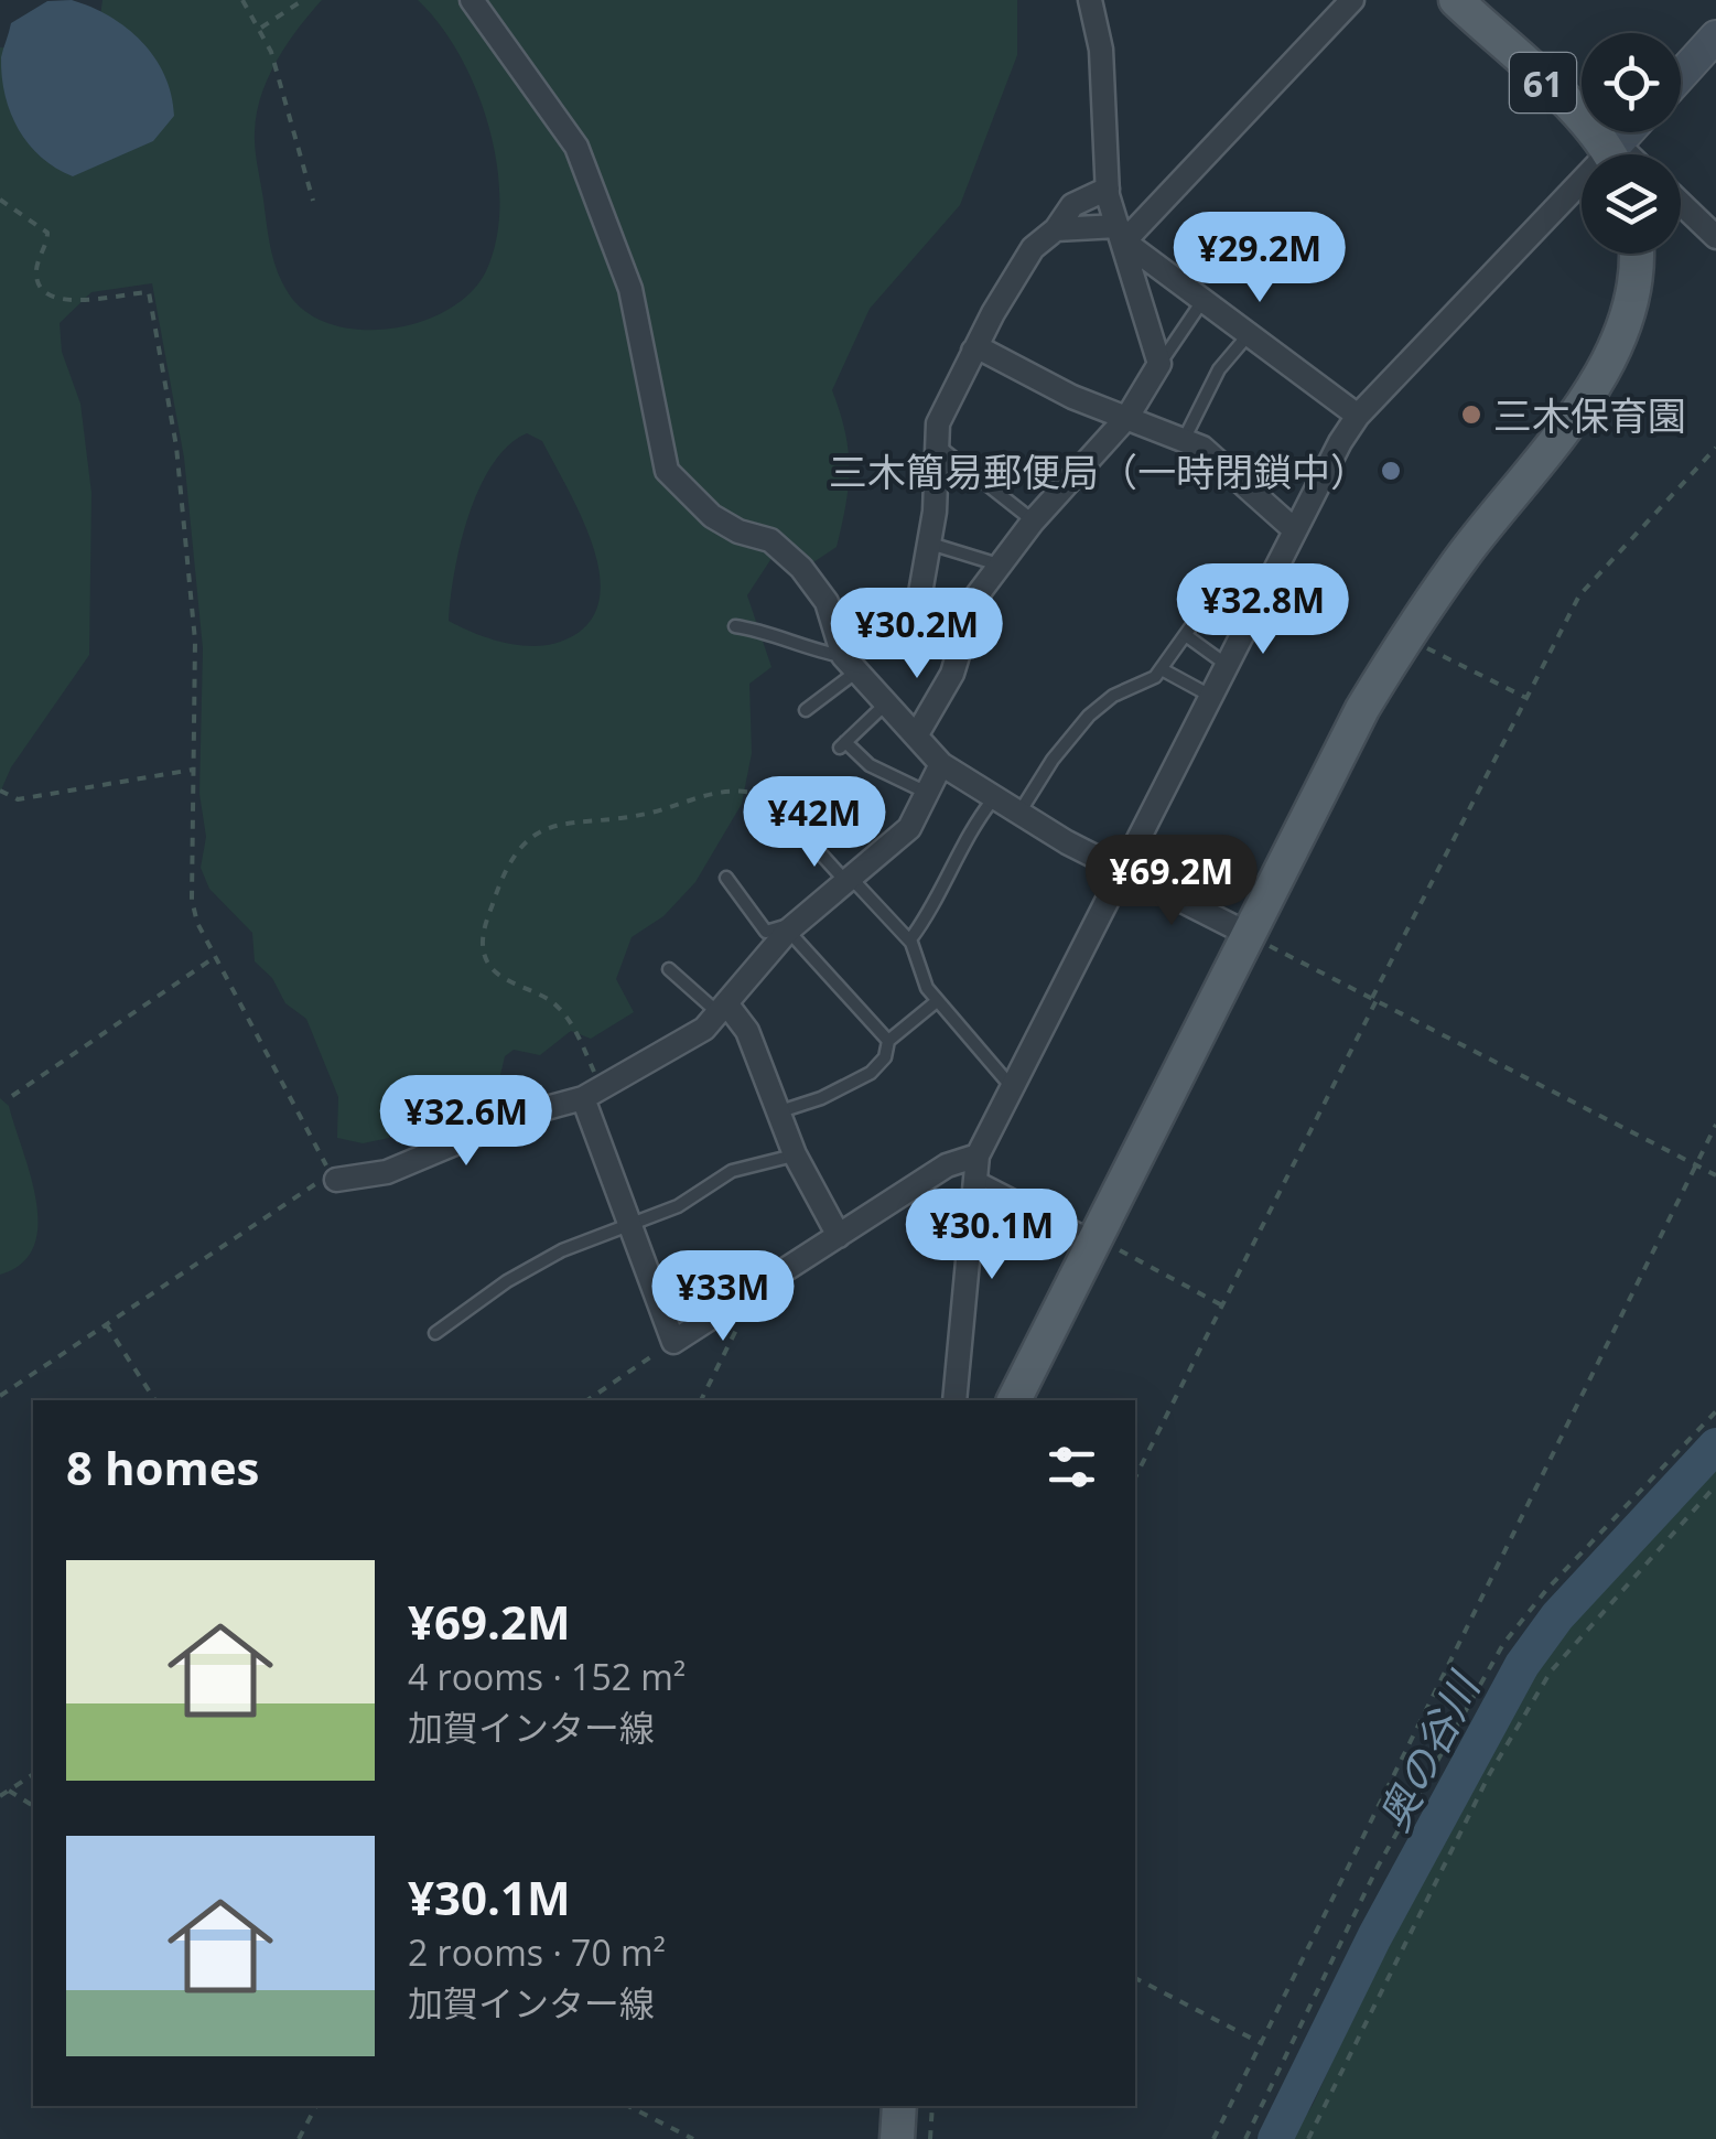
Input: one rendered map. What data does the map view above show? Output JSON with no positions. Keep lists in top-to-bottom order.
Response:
{
  "streets": {
    "main road": ["61"]
  },
  "water": ["奥の谷川"],
  "places": ["三木保育園", "三木簡易郵便局（一時閉鎖中）"],
  "page": {
    "price": [
      "¥29.2M",
      "¥32.8M",
      "¥30.2M",
      "¥42M",
      "¥69.2M",
      "¥32.6M",
      "¥30.1M",
      "¥33M"
    ],
    "heading": "8 homes",
    "list": [
      {
        "name": "¥69.2M",
        "note": "4 rooms · 152 m² · 加賀インター線"
      },
      {
        "name": "¥30.1M",
        "note": "2 rooms · 70 m² · 加賀インター線"
      }
    ]
  }
}
